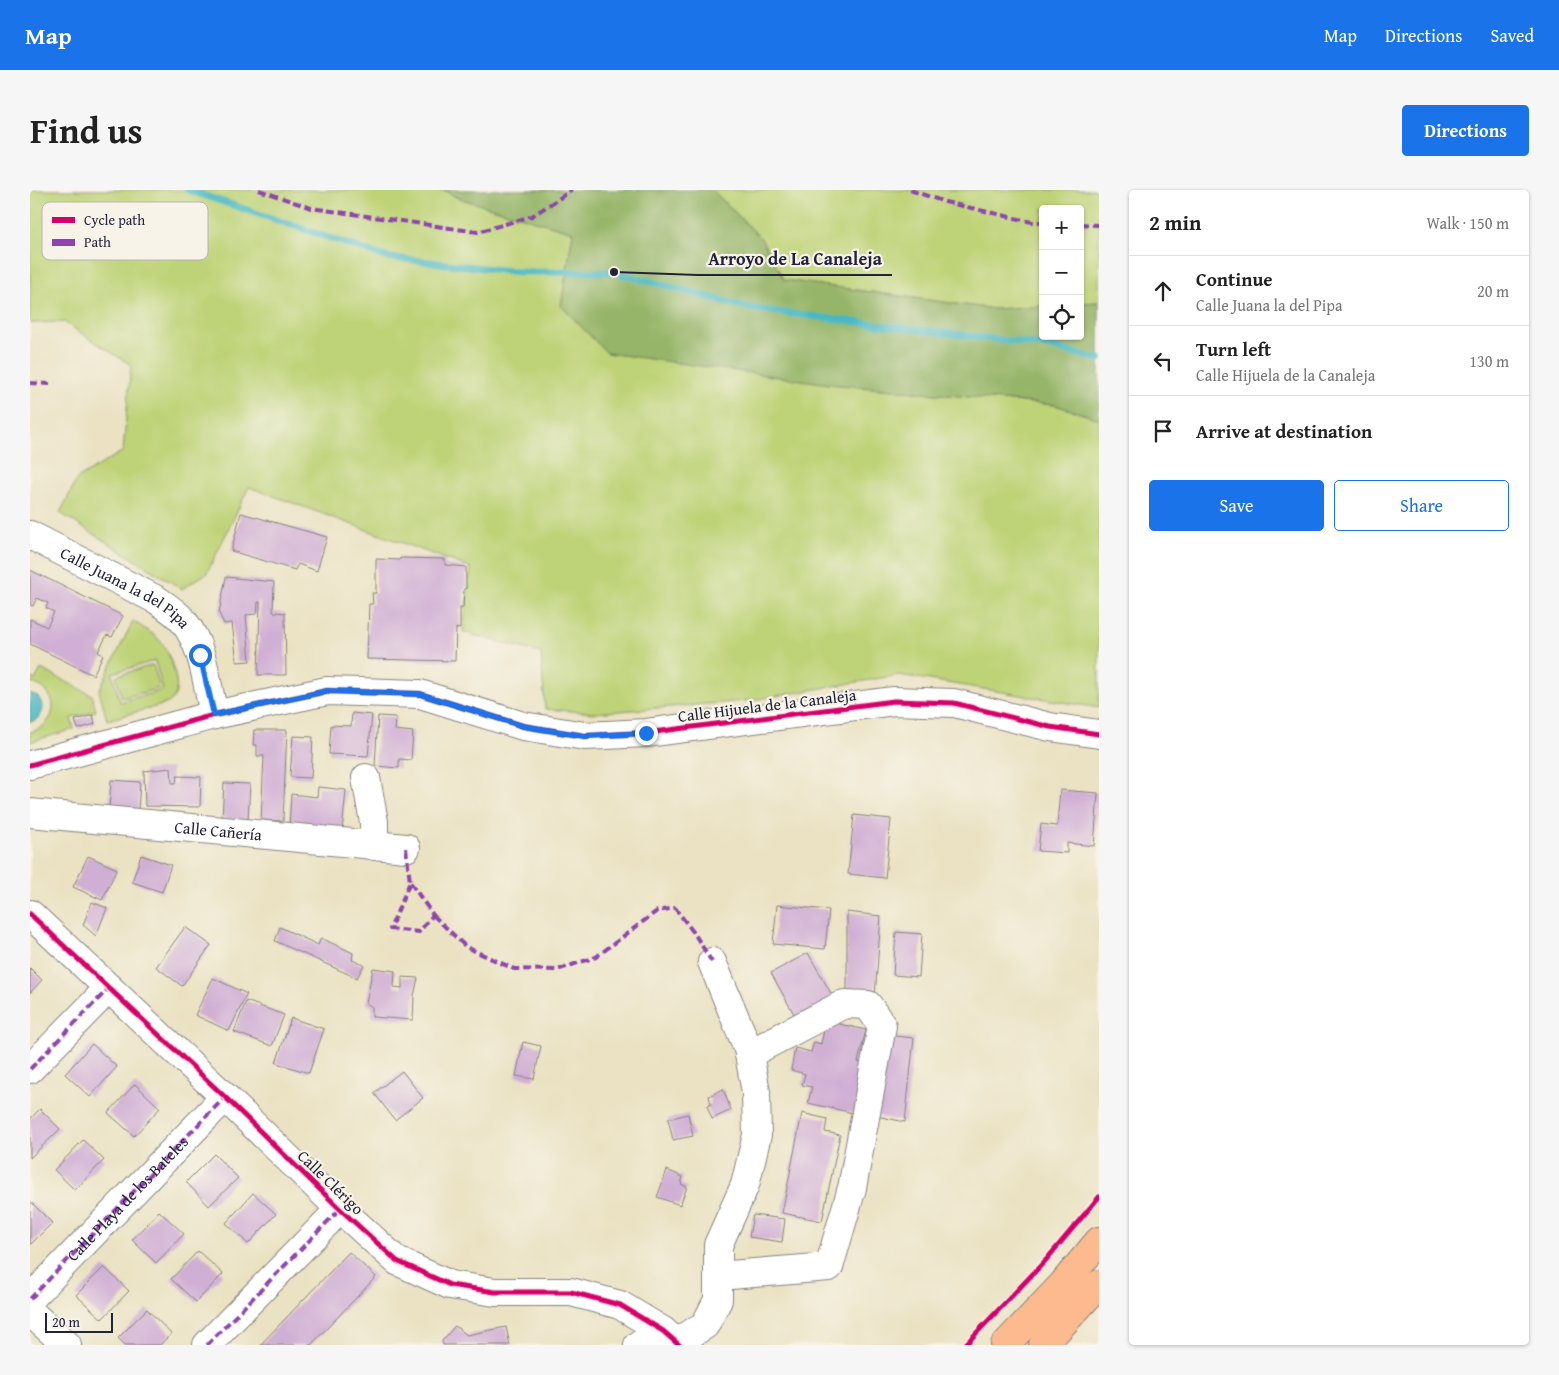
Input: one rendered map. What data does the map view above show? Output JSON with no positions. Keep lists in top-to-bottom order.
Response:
{
  "streets": {
    "street": [
      "Calle Juana la del Pipa",
      "Calle Hijuela de la Canaleja",
      "Calle Cañería",
      "Calle Clérigo",
      "Calle Playa de los Bateles"
    ]
  },
  "crossings": [
    ["Calle Juana la del Pipa", "Calle Hijuela de la Canaleja"],
    ["Calle Clérigo", "Calle Playa de los Bateles"]
  ],
  "places": ["Arroyo de La Canaleja"],
  "legend": ["Cycle path", "Path"],
  "scale_bar": "20 m",
  "page": {
    "header": "Map",
    "nav": ["Map", "Directions", "Saved"],
    "title": "Find us",
    "buttons": [
      "Directions",
      ["Save", "Share"]
    ],
    "heading": ["2 min", "Walk · 150 m"],
    "map_buttons": ["+", "−"],
    "list": [
      ["Continue", "Calle Juana la del Pipa", "20 m"],
      ["Turn left", "Calle Hijuela de la Canaleja", "130 m"],
      "Arrive at destination"
    ],
    "scale": "20 m"
  }
}
